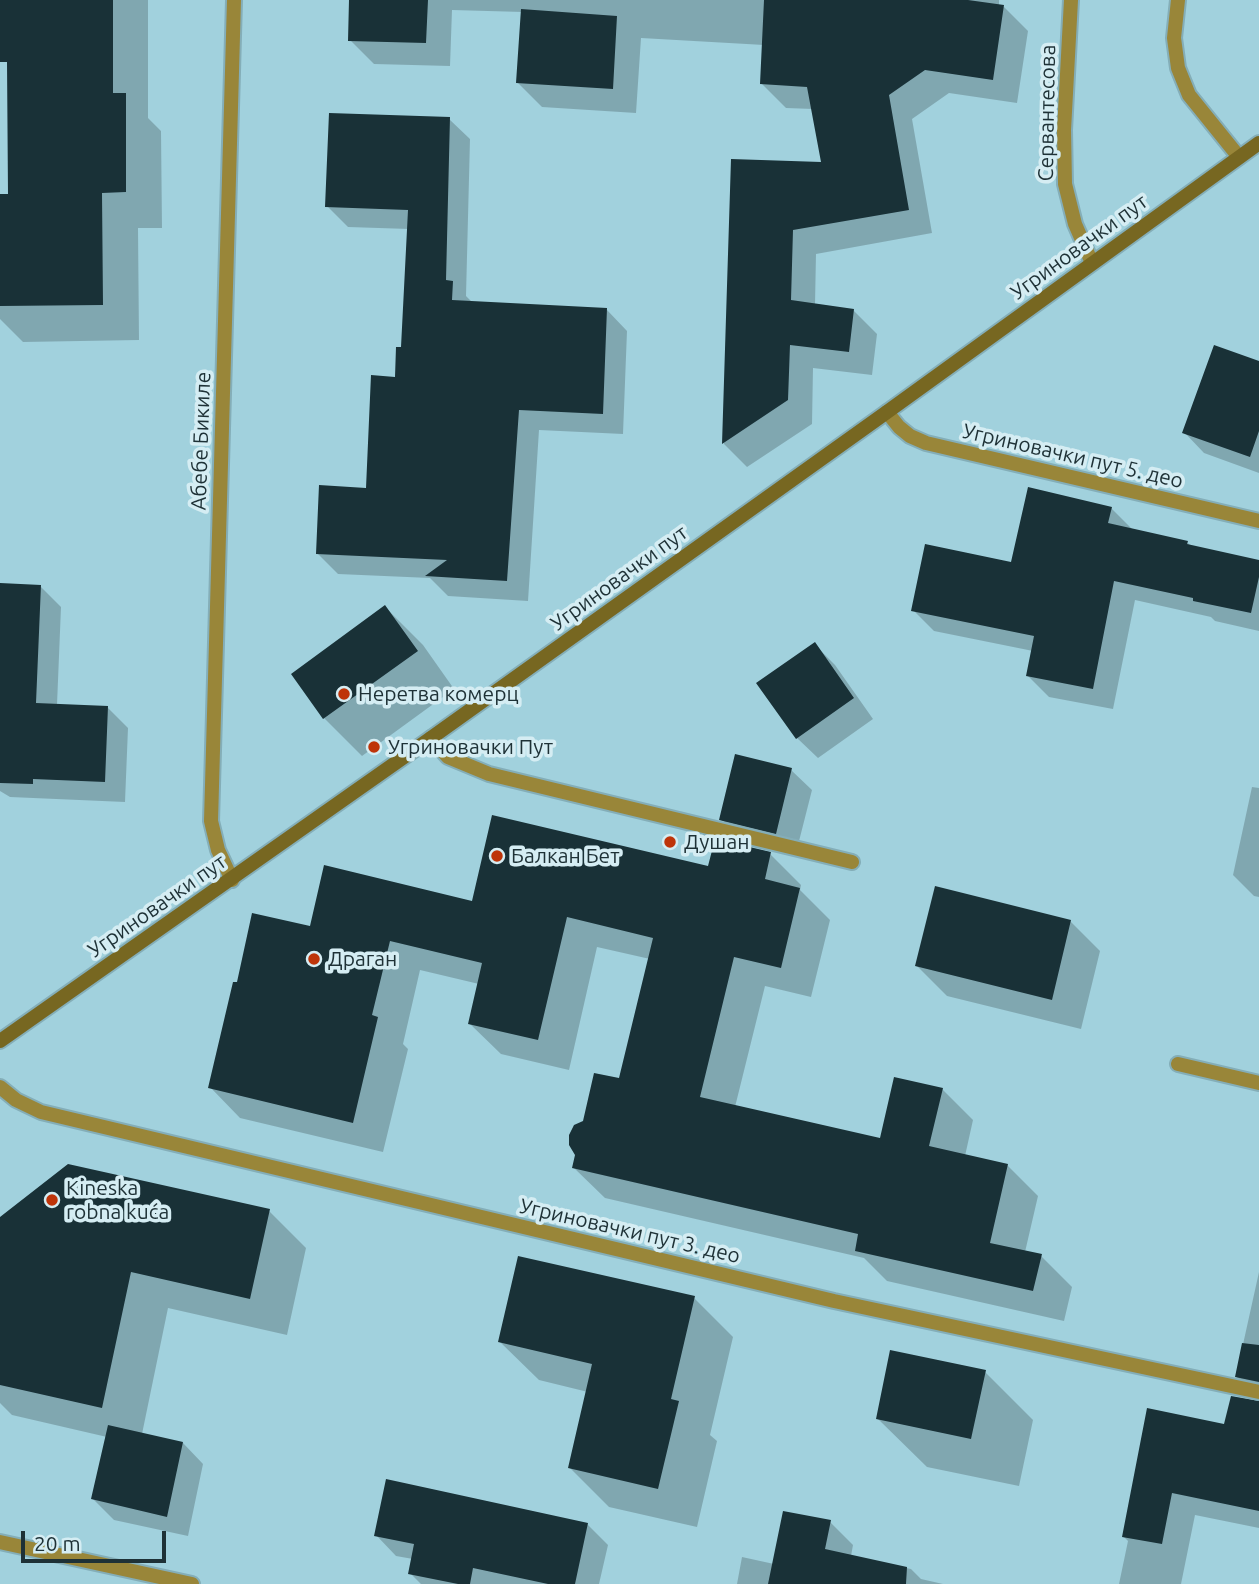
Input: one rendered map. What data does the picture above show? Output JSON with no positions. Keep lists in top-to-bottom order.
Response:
{
  "streets": {
    "street": [
      "Сервантесова",
      "Угриновачки пут",
      "Абебе Бикиле",
      "Угриновачки пут 5. део",
      "Угриновачки пут 3. део"
    ]
  },
  "crossings": [
    ["Сервантесова", "Угриновачки пут"],
    ["Угриновачки пут", "Абебе Бикиле"],
    ["Угриновачки пут", "Угриновачки пут 5. део"]
  ],
  "places": [
    "Неретва комерц",
    "Угриновачки Пут",
    "Душан",
    "Балкан Бет",
    "Драган",
    "Kineska robna kuća"
  ],
  "scale_bar": "20 m"
}
